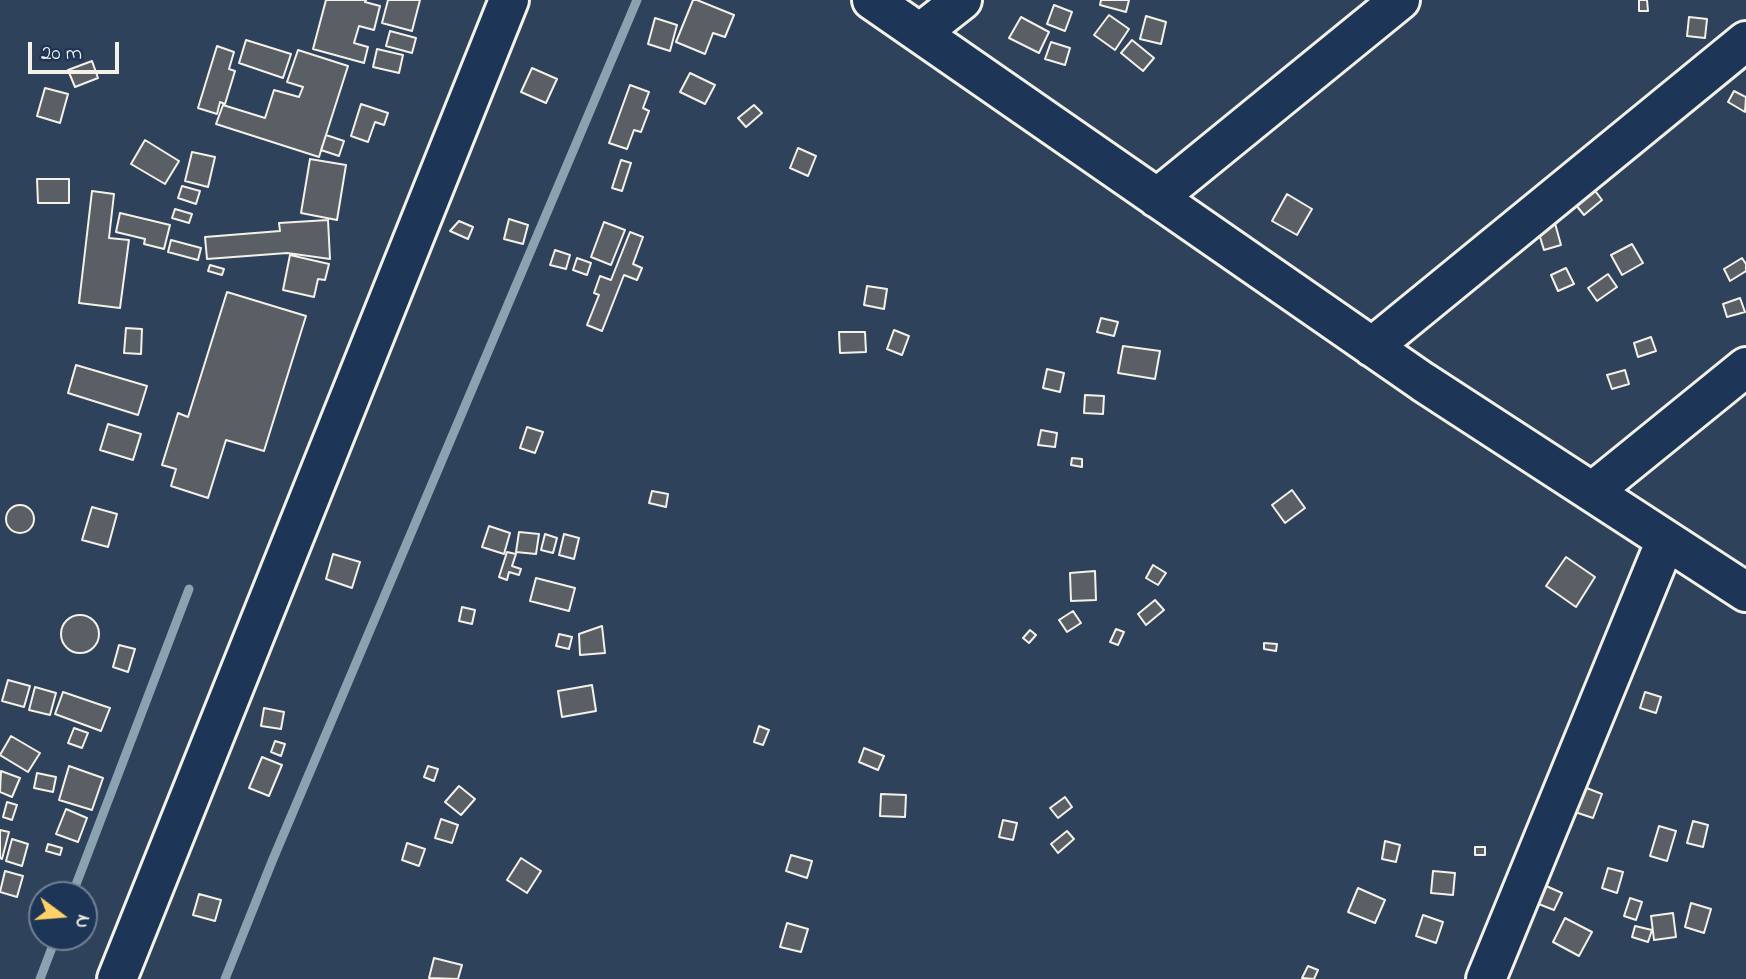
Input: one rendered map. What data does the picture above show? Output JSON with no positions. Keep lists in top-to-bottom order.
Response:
{
  "scale_bar": "20 m",
  "north": "right"
}
